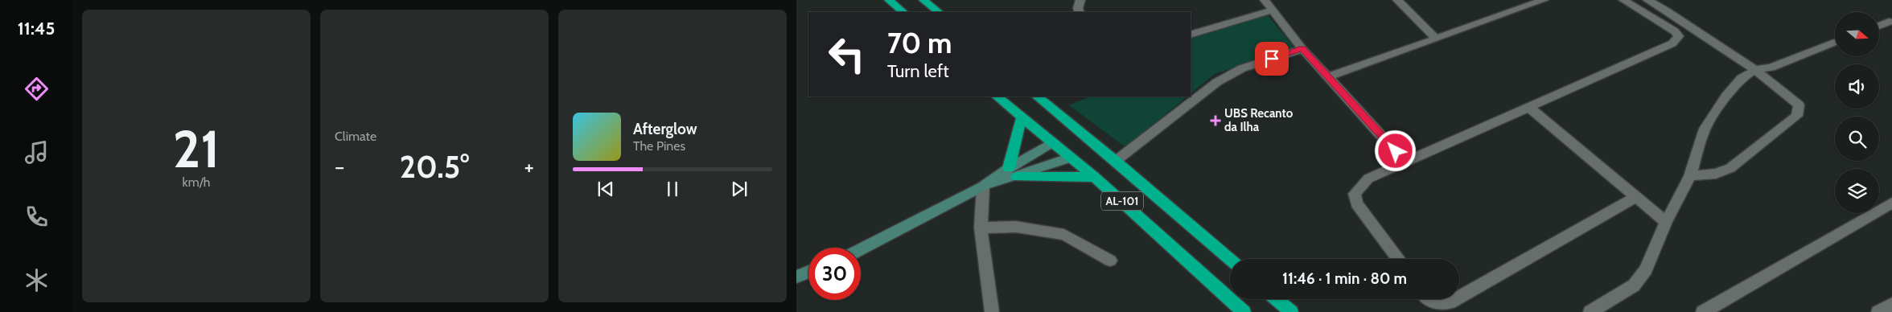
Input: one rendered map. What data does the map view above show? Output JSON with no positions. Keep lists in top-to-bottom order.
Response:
{
  "streets": {
    "highway": ["AL-101"]
  },
  "places": {
    "health": ["UBS Recanto da Ilha"]
  },
  "north": "right",
  "page": {
    "tabs": "11:45",
    "tile": [
      ["21", "km/h"],
      "Climate"
    ],
    "turn": ["70 m", "Turn left"],
    "song": ["Afterglow", "The Pines"],
    "heat": ["−", "20.5°", "+"],
    "limit": "30",
    "trip": "11:46 · 1 min · 80 m"
  }
}
